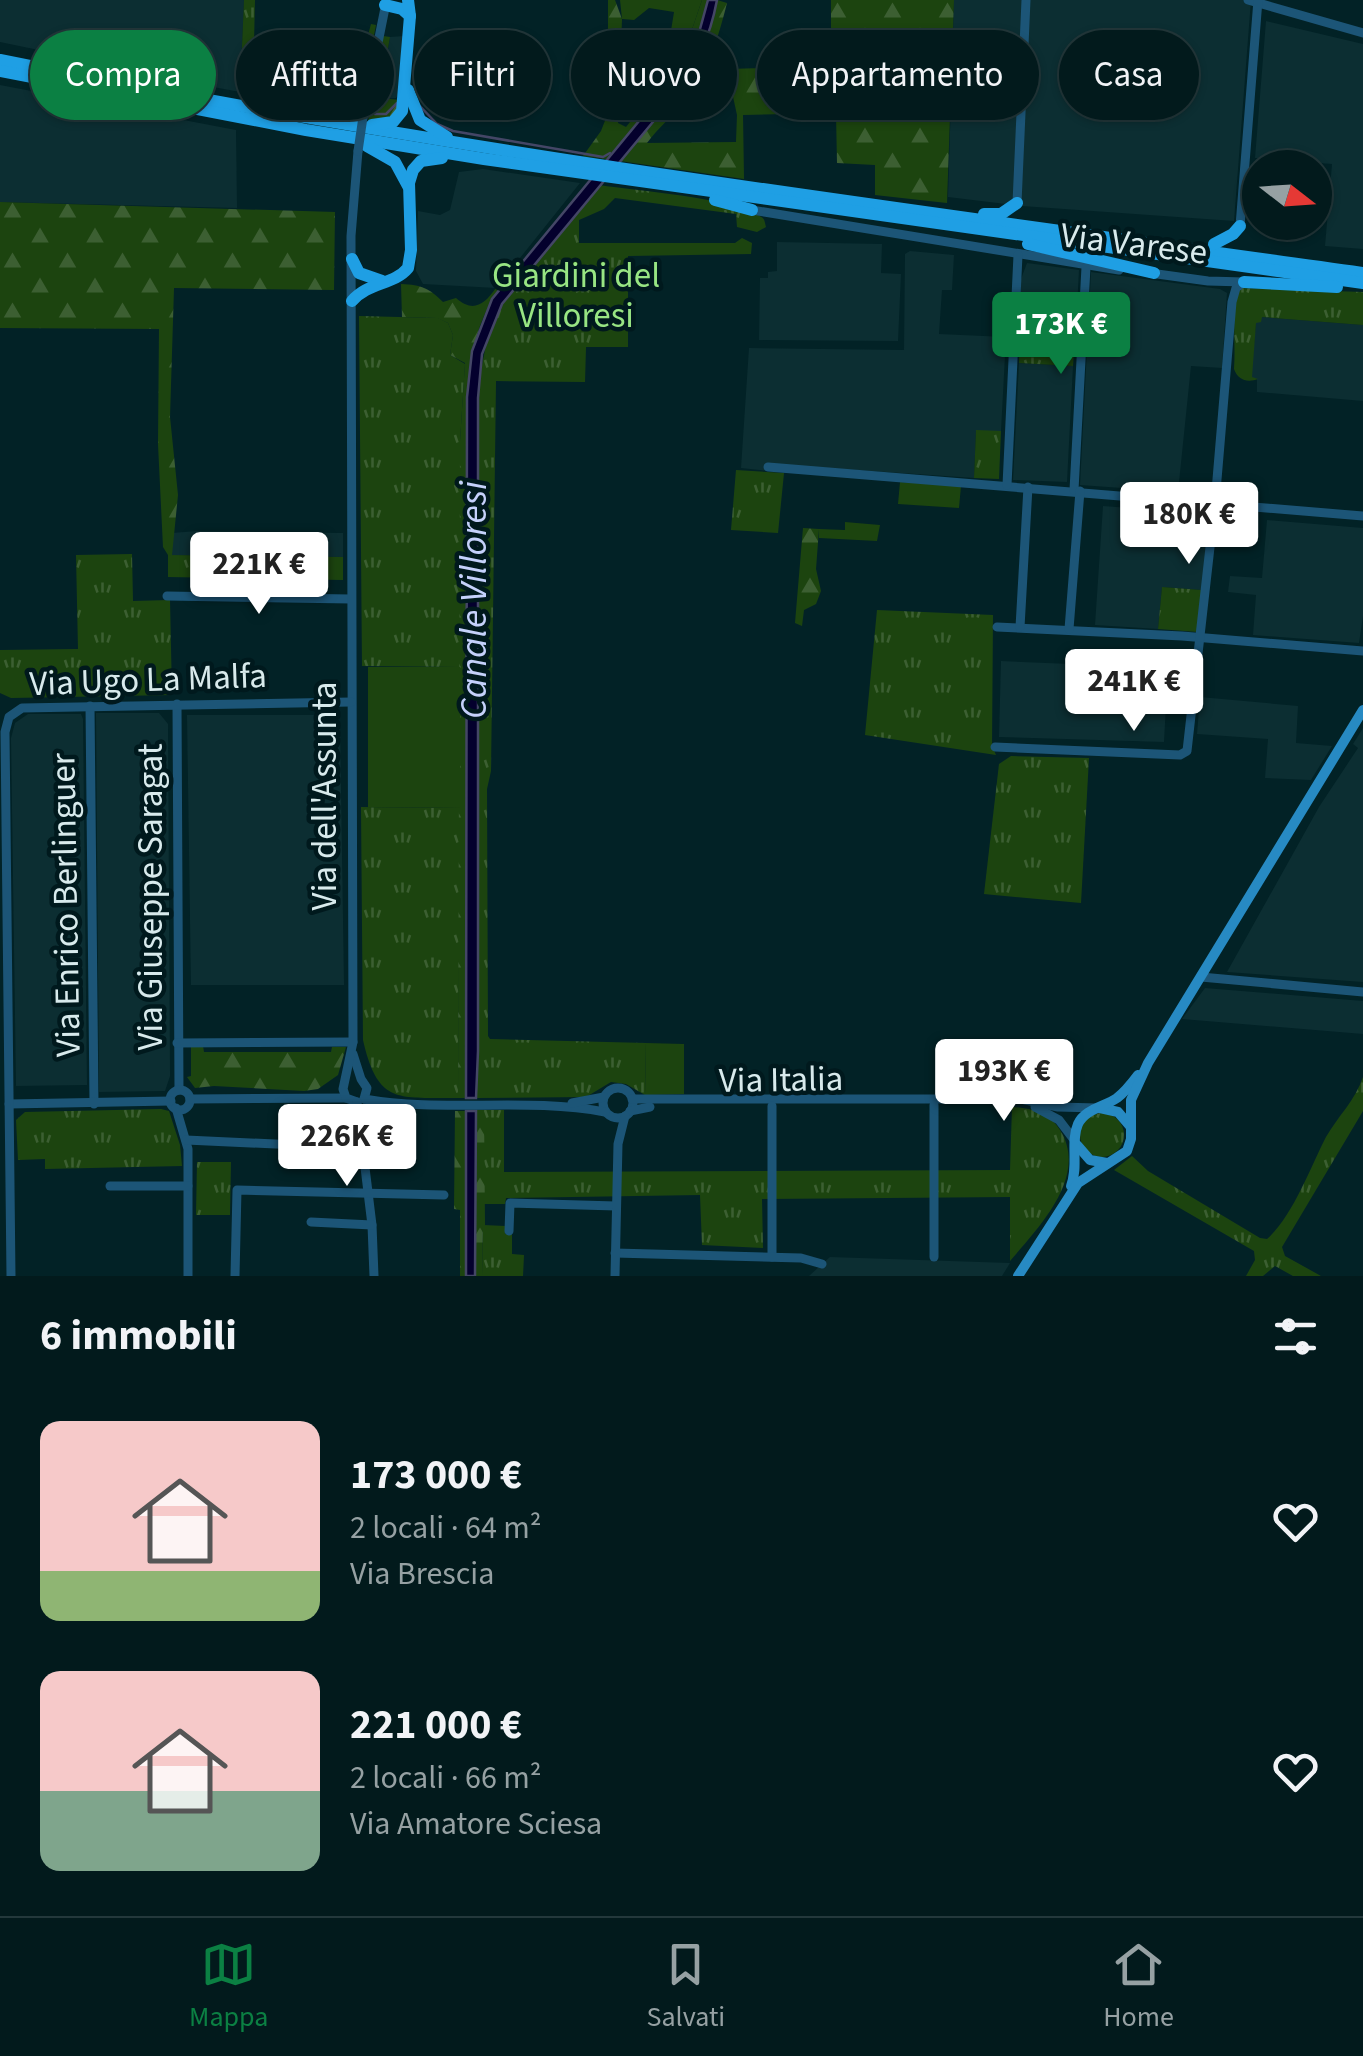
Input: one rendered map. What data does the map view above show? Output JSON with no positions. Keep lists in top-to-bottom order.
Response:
{
  "streets": {
    "street": [
      "Via Varese",
      "Via Ugo La Malfa",
      "Via dell'Assunta",
      "Via Giuseppe Saragat",
      "Via Enrico Berlinguer",
      "Via Italia"
    ]
  },
  "crossings": [
    ["Via Ugo La Malfa", "Via dell'Assunta"],
    ["Via Ugo La Malfa", "Via Giuseppe Saragat"],
    ["Via Ugo La Malfa", "Via Enrico Berlinguer"]
  ],
  "water": ["Canale Villoresi"],
  "parks": ["Giardini del Villoresi"],
  "north": "right",
  "page": {
    "chip": [
      "Compra",
      "Affitta",
      "Filtri",
      "Nuovo",
      "Appartamento",
      "Casa"
    ],
    "price": [
      "173K €",
      "180K €",
      "221K €",
      "241K €",
      "193K €",
      "226K €"
    ],
    "heading": "6 immobili",
    "list": [
      {
        "name": "173 000 €",
        "note": "2 locali · 64 m² · Via Brescia"
      },
      {
        "name": "221 000 €",
        "note": "2 locali · 66 m² · Via Amatore Sciesa"
      }
    ],
    "tabs": ["Mappa", "Salvati", "Home"]
  }
}
